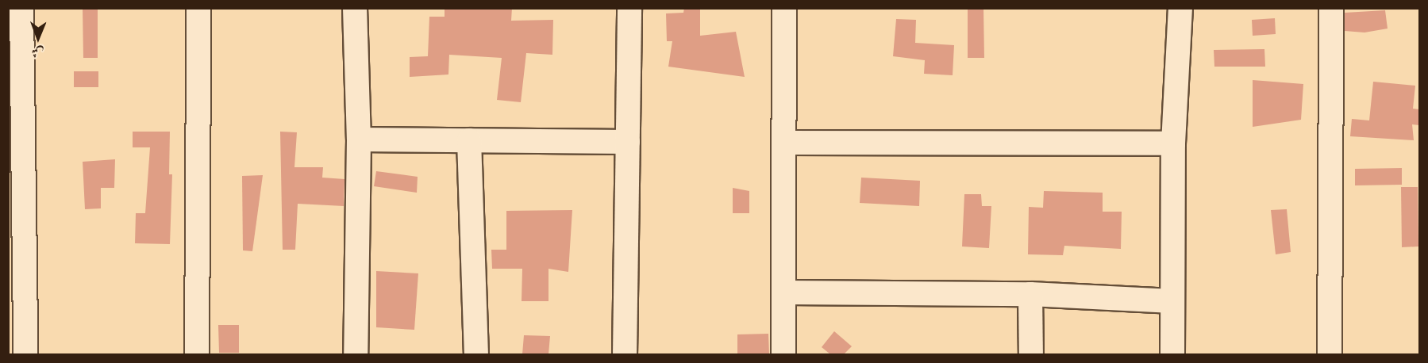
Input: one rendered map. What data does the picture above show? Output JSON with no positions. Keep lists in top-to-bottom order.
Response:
{
  "north": "bottom"
}
